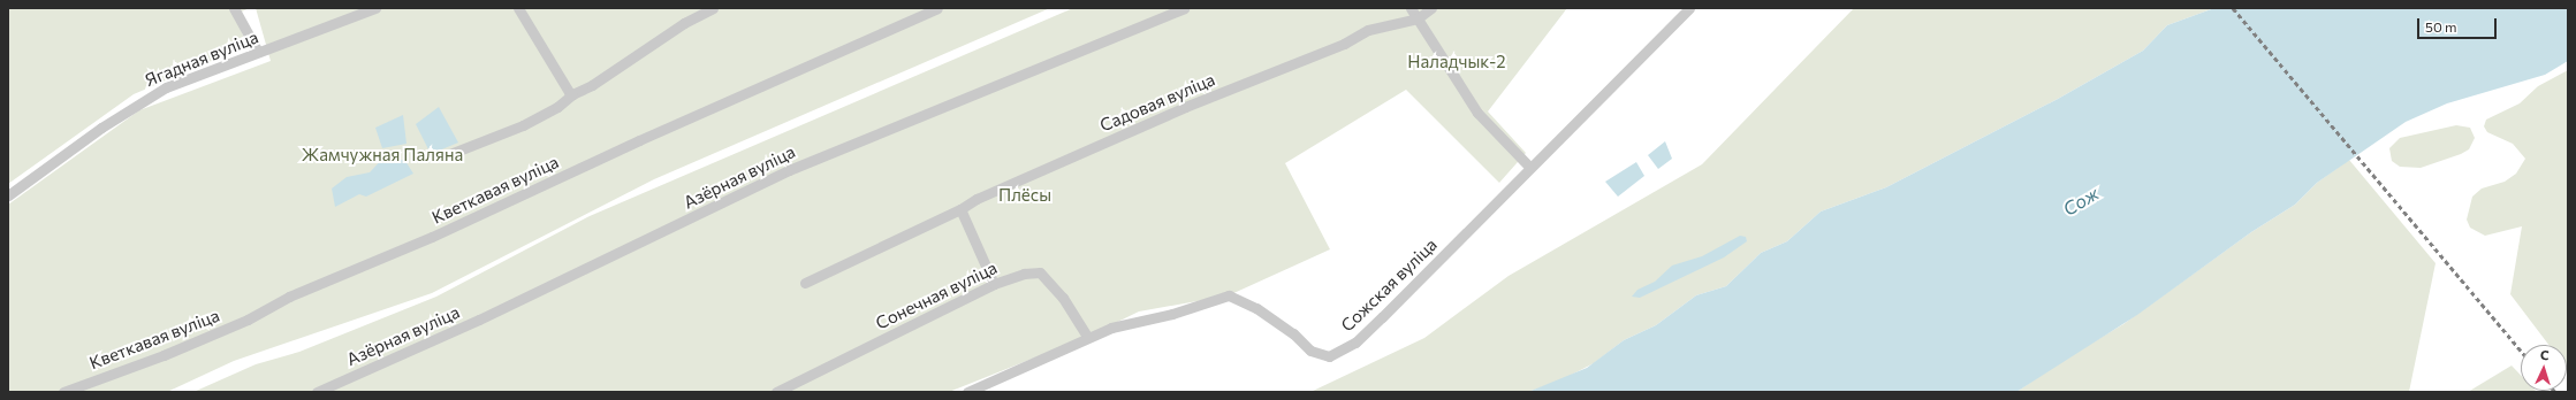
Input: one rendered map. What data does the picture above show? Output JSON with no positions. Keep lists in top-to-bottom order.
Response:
{
  "streets": {
    "street": [
      "Ягадная вуліца",
      "Садовая вуліца",
      "Азёрная вуліца",
      "Кветкавая вуліца",
      "Сожская вуліца",
      "Сонечная вуліца"
    ]
  },
  "crossings": [
    ["Сожская вуліца", "Сонечная вуліца"]
  ],
  "water": ["Сож"],
  "parks": ["Наладчык-2", "Жамчужная Паляна", "Плёсы"],
  "scale_bar": "50 m",
  "north": "top"
}
